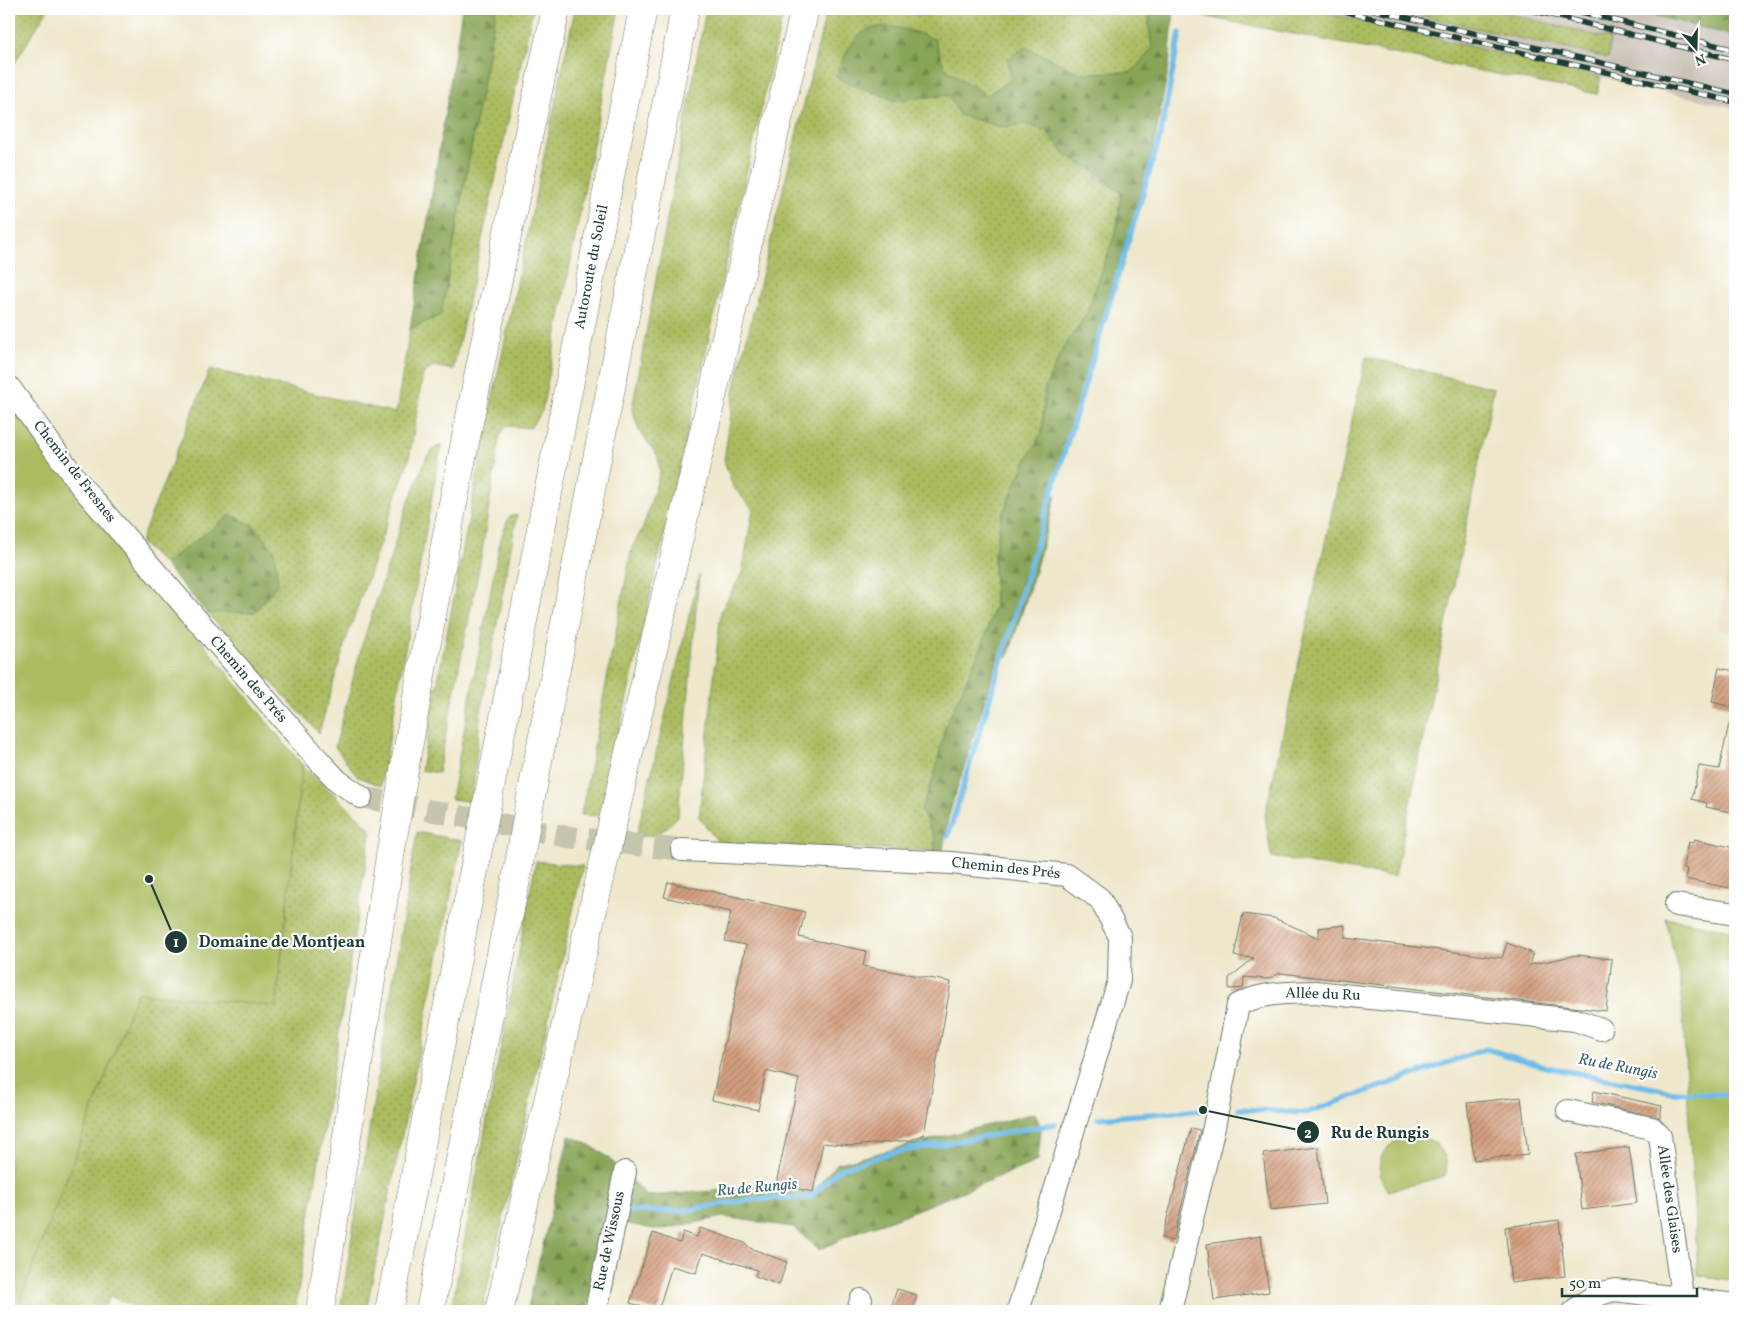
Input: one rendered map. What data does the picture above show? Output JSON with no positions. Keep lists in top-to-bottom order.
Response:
{
  "streets": {
    "highway": ["Autoroute du Soleil"],
    "street": [
      "Chemin de Fresnes",
      "Chemin des Prés",
      "Allée du Ru",
      "Allée des Glaises",
      "Rue de Wissous"
    ]
  },
  "crossings": [
    ["Chemin de Fresnes", "Chemin des Prés"]
  ],
  "water": ["Ru de Rungis"],
  "places": ["Domaine de Montjean", "Ru de Rungis"],
  "scale_bar": "50 m",
  "north": "bottom"
}
